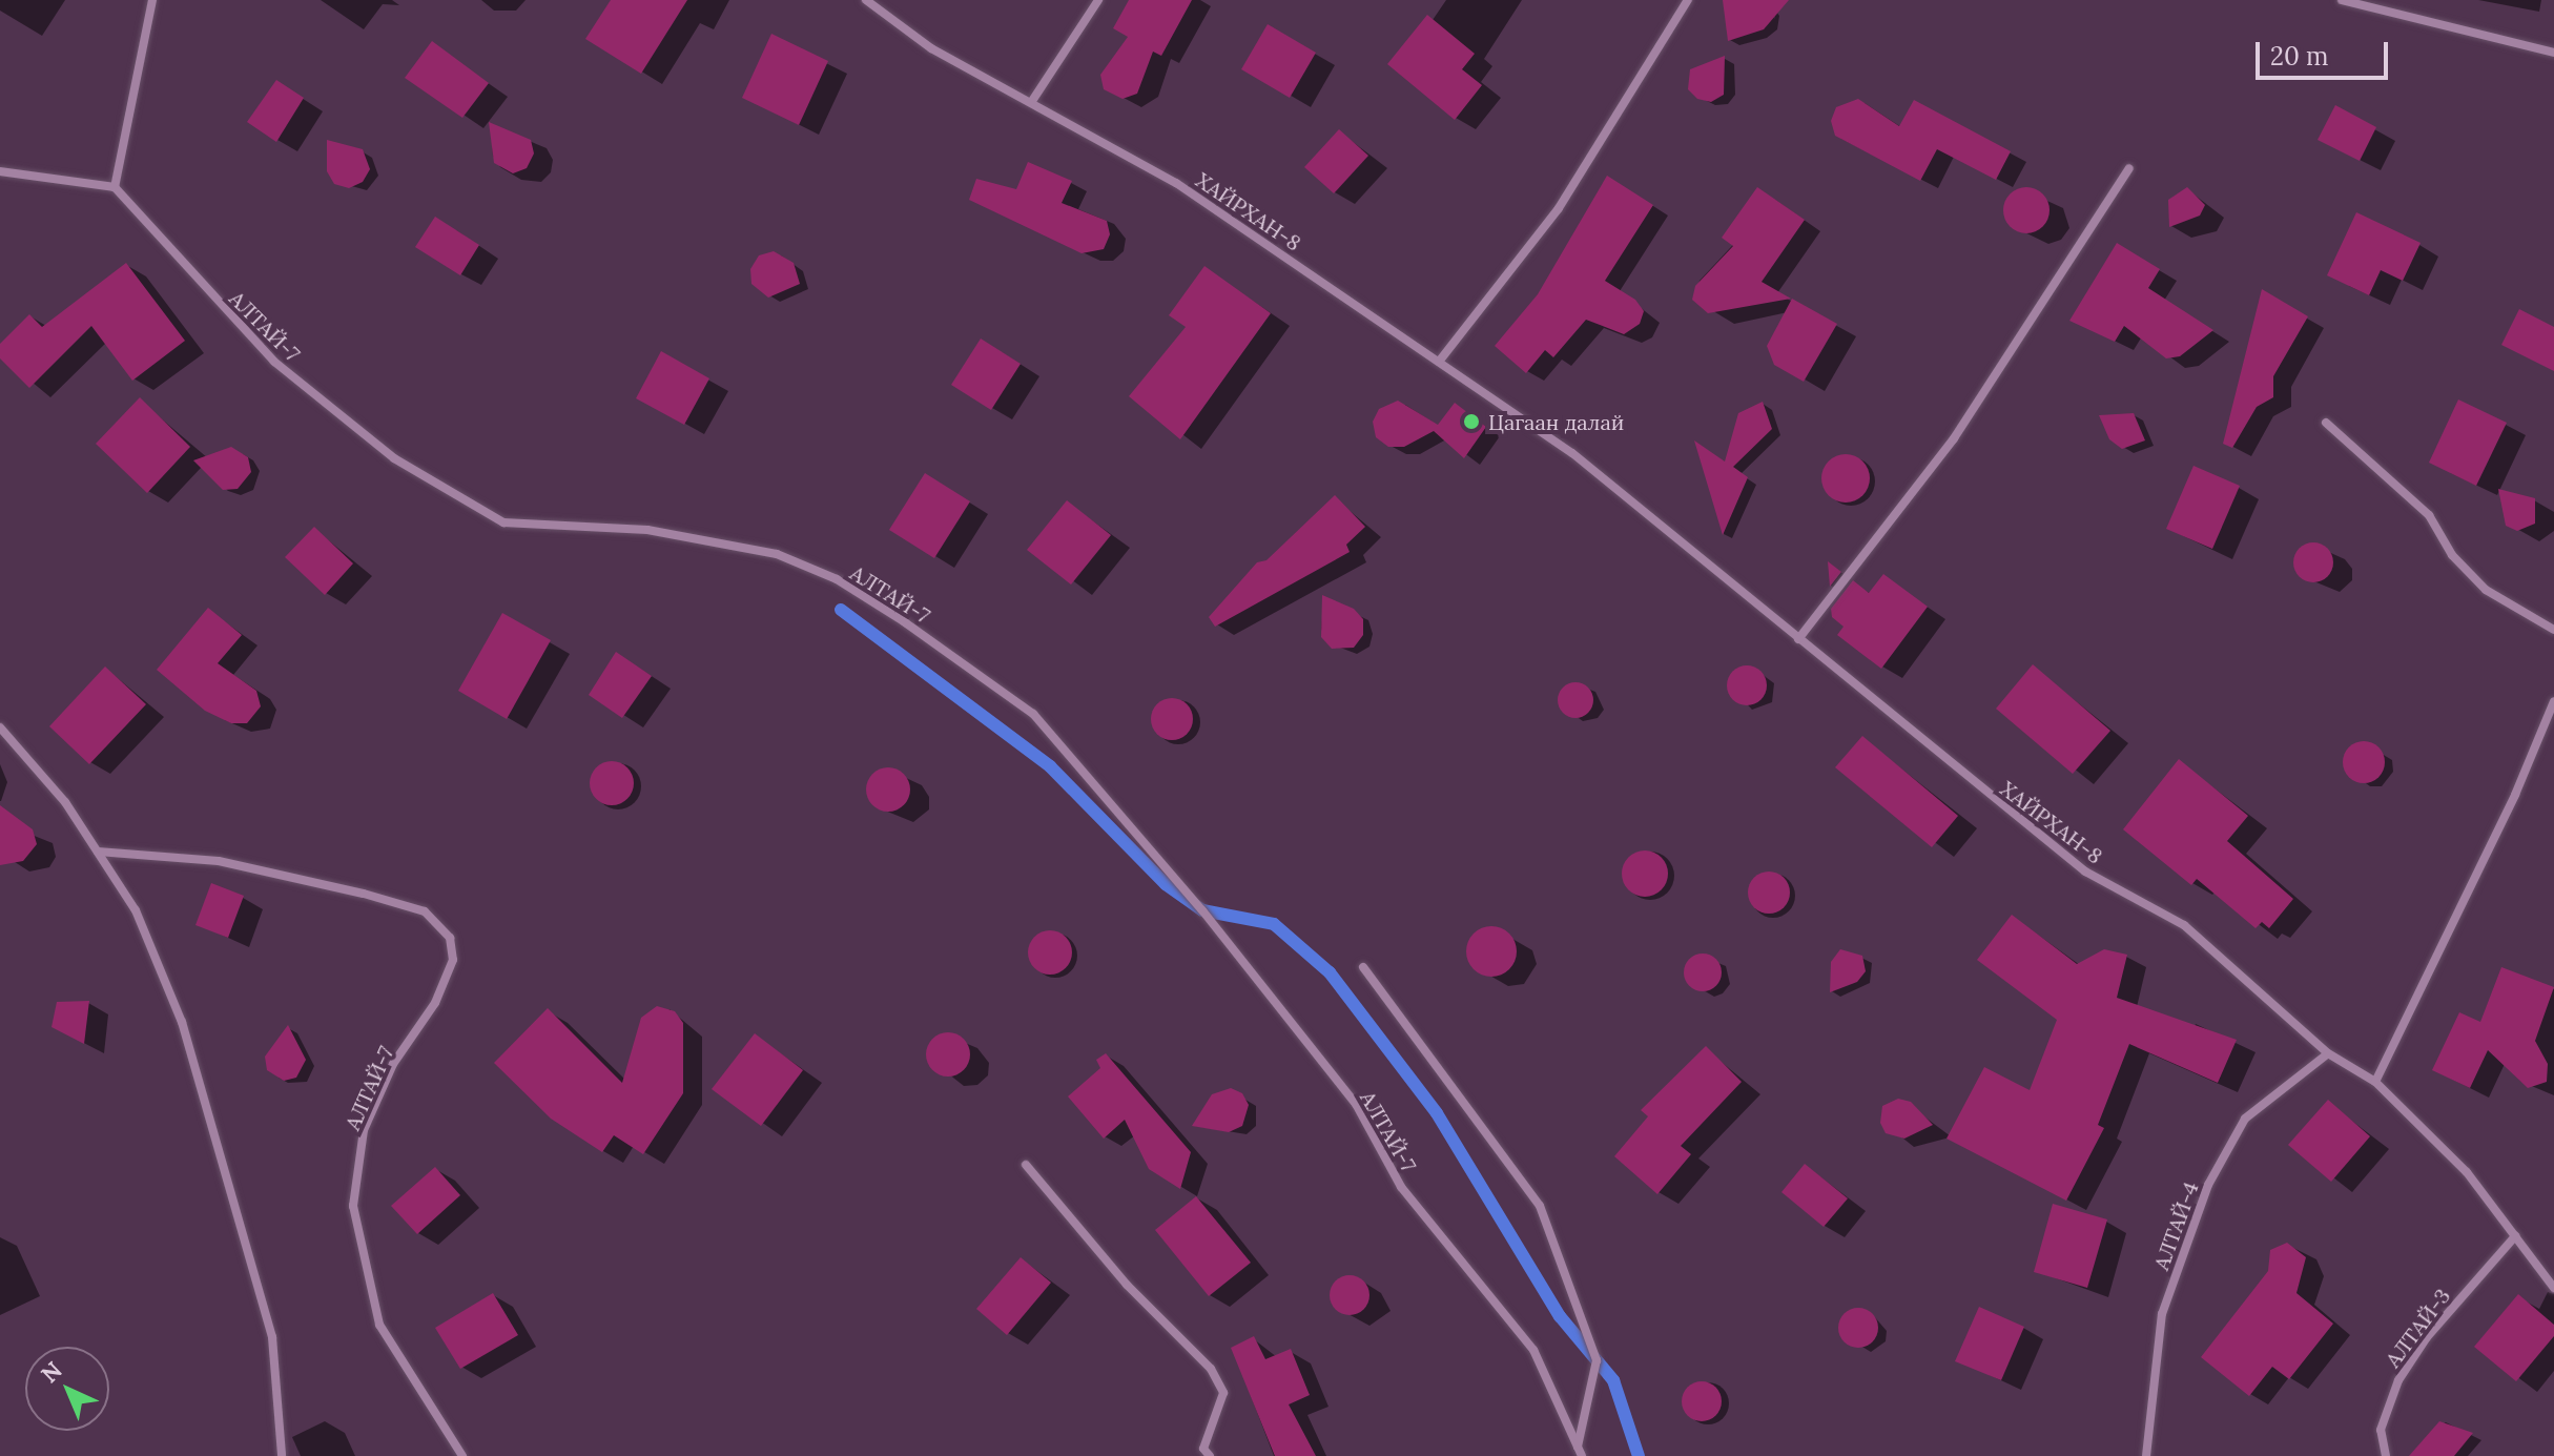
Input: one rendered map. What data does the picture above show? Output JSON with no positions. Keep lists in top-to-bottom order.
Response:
{
  "streets": {
    "street": [
      "ХАЙРХАН-8",
      "АЛТАЙ-7",
      "АЛТАЙ-4",
      "АЛТАЙ-3"
    ]
  },
  "crossings": [
    ["ХАЙРХАН-8", "АЛТАЙ-4"]
  ],
  "places": ["Цагаан далай"],
  "scale_bar": "20 m",
  "north": "top left"
}
